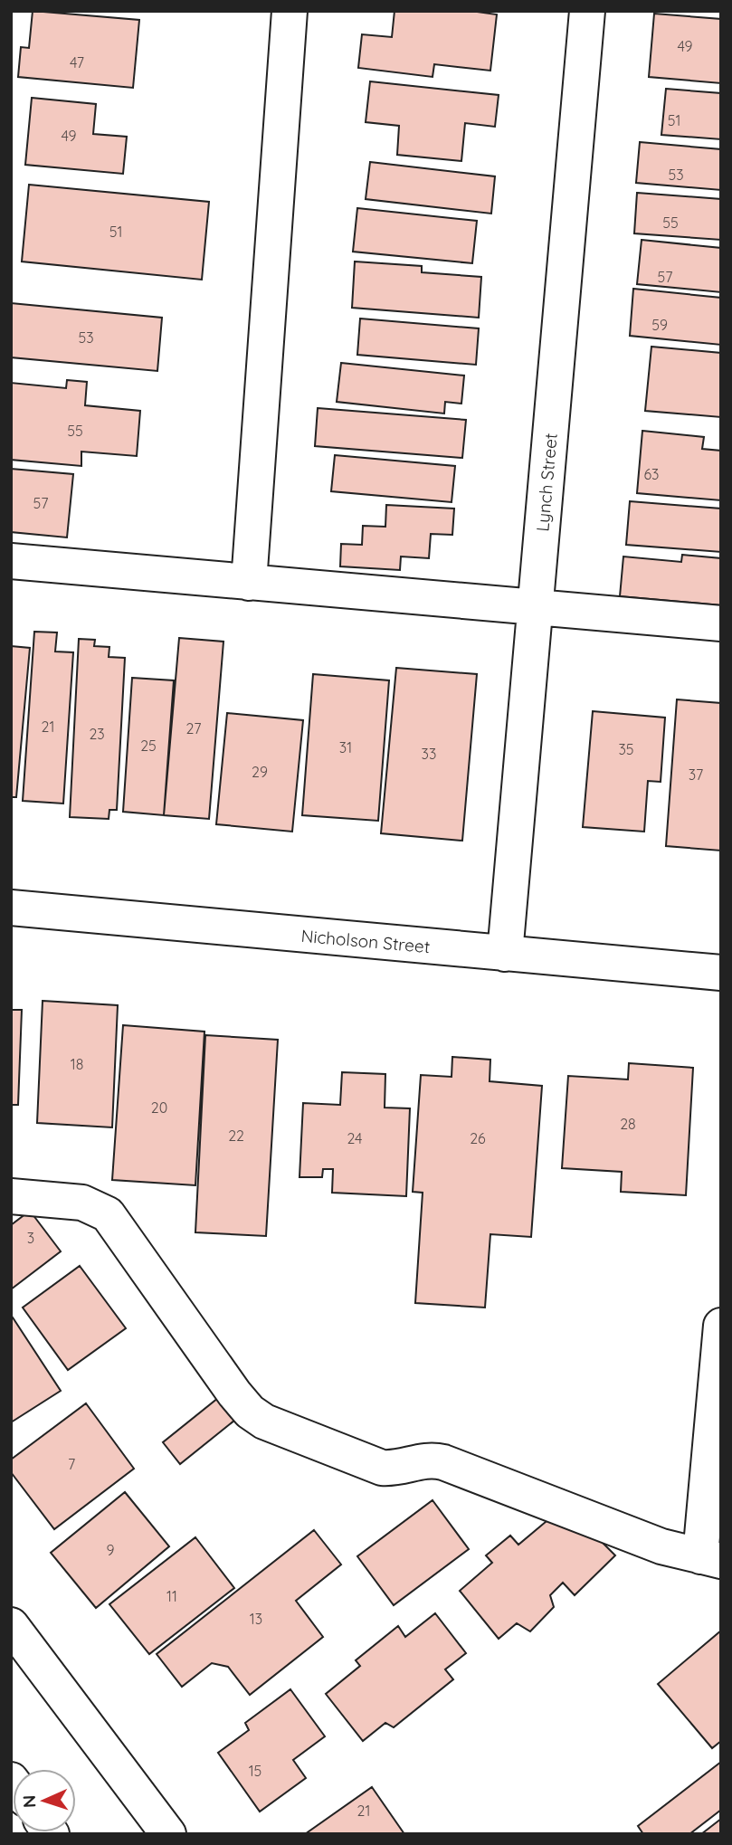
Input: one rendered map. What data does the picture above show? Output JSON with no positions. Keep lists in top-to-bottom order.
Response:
{
  "streets": {
    "main road": ["Lynch Street", "Nicholson Street"]
  },
  "crossings": [
    ["Lynch Street", "Nicholson Street"]
  ],
  "house_numbers": [
    "49",
    "47",
    "51",
    "49",
    "53",
    "55",
    "51",
    "57",
    "59",
    "53",
    "55",
    "63",
    "57",
    "21",
    "27",
    "23",
    "25",
    "31",
    "35",
    "33",
    "29",
    "37",
    "18",
    "20",
    "28",
    "22",
    "24",
    "26",
    "3",
    "7",
    "9",
    "11",
    "13",
    "15",
    "21"
  ],
  "north": "left"
}
